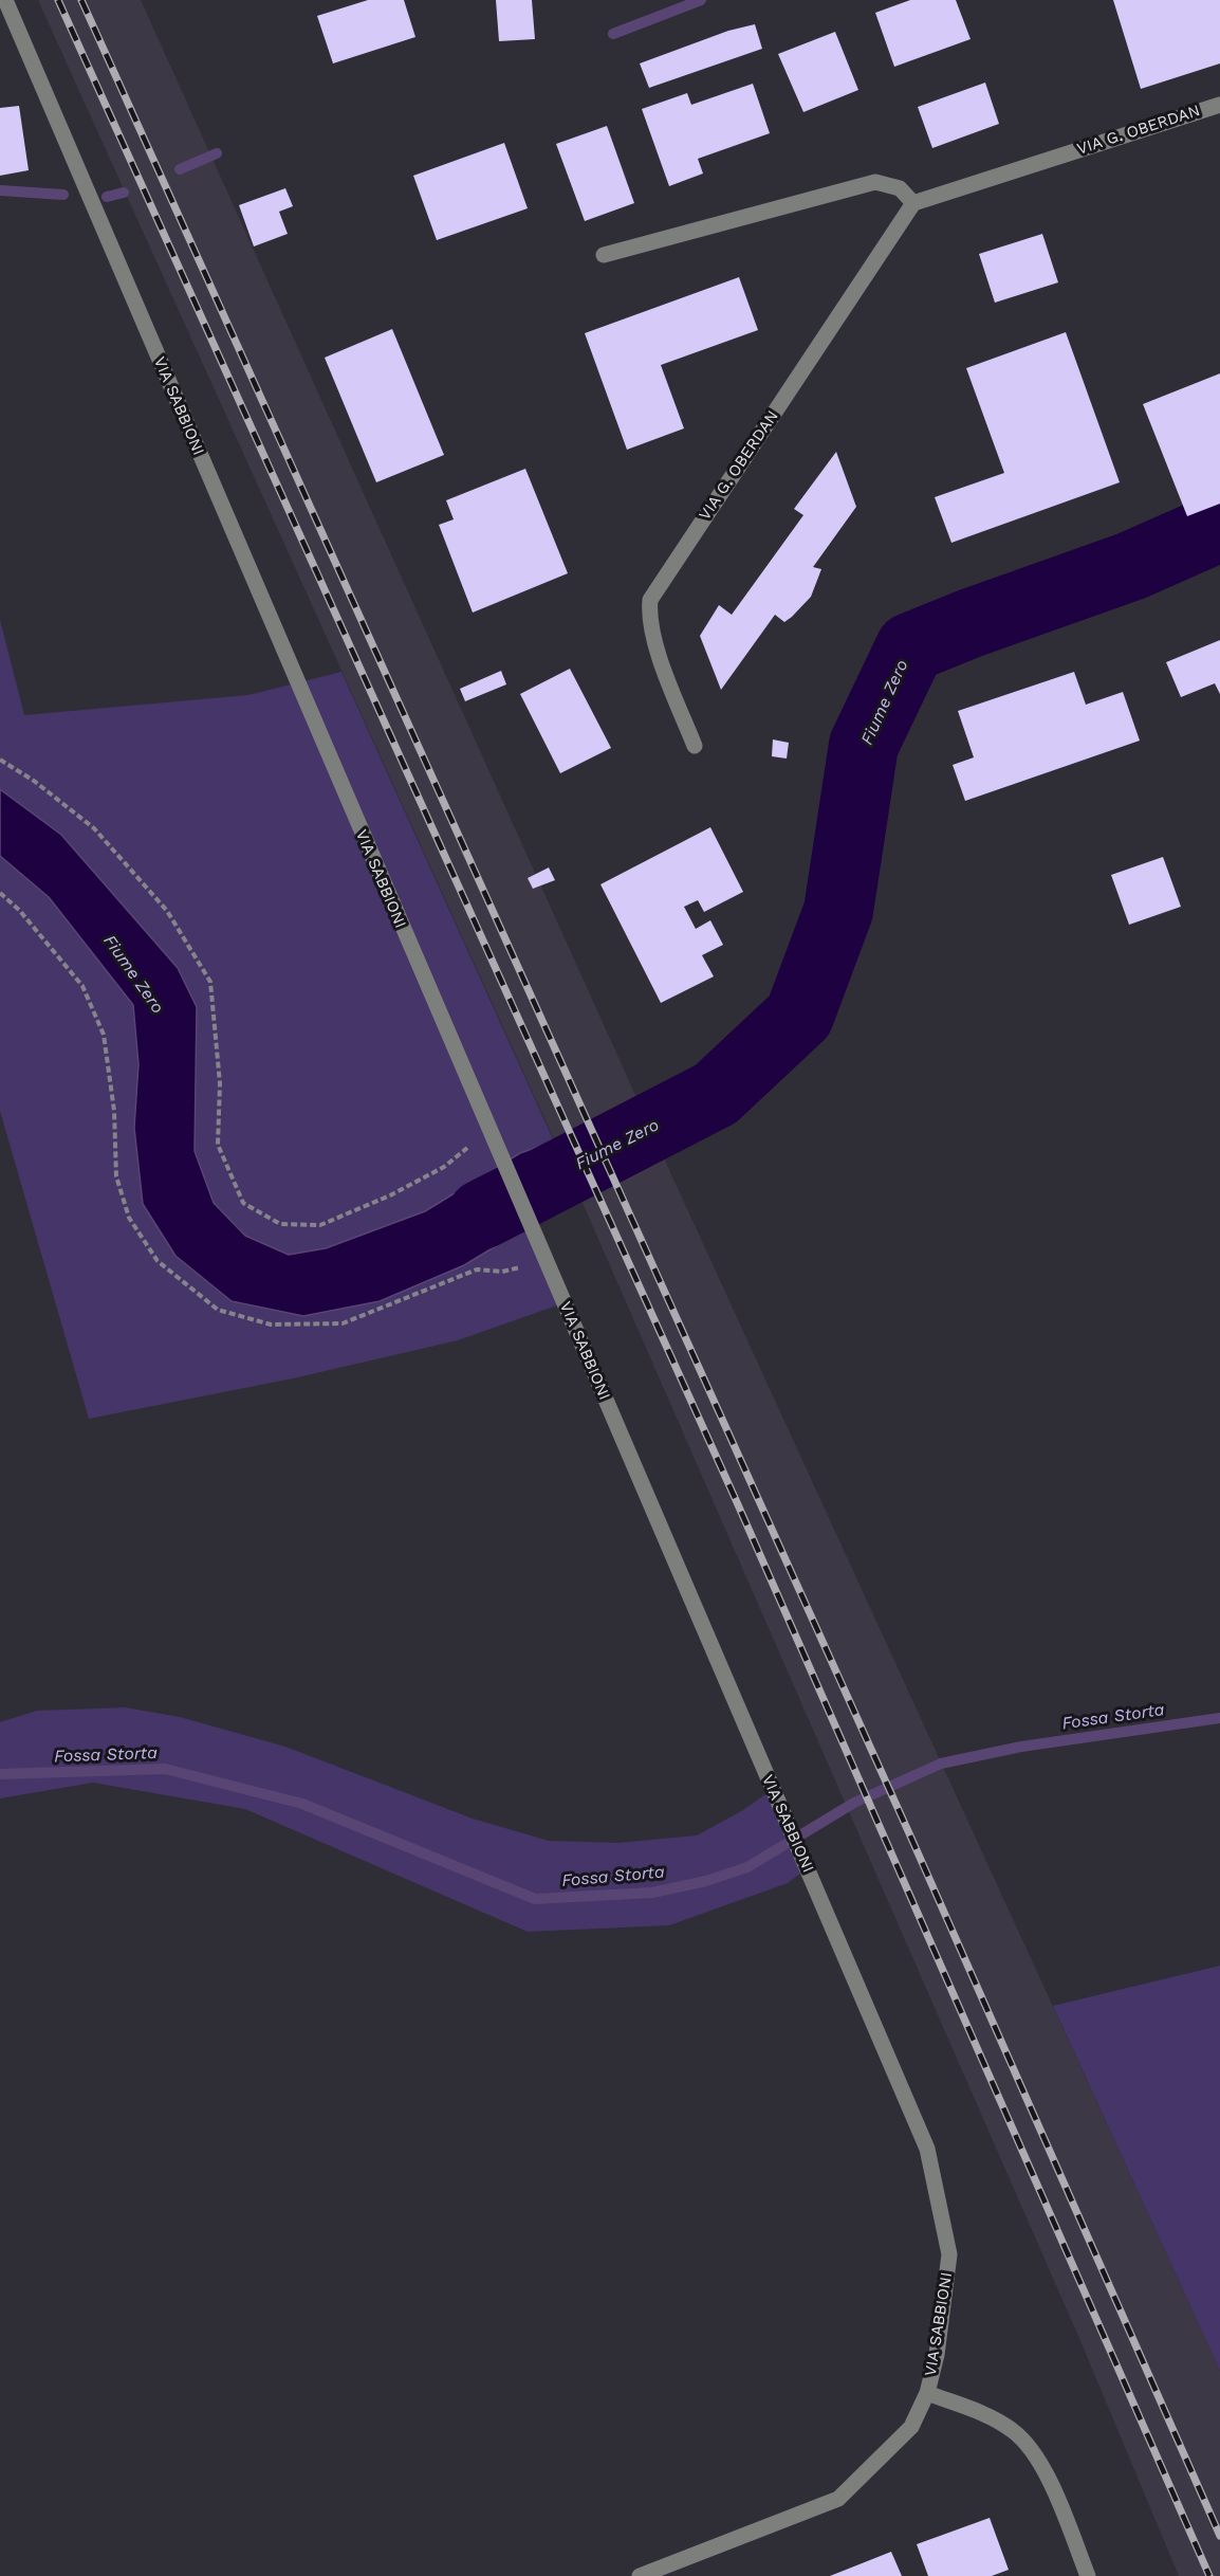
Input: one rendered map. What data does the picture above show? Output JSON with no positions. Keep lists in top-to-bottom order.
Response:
{
  "streets": {
    "street": ["VIA G. OBERDAN", "VIA SABBIONI"]
  },
  "water": ["Fiume Zero", "Fossa Storta"]
}
